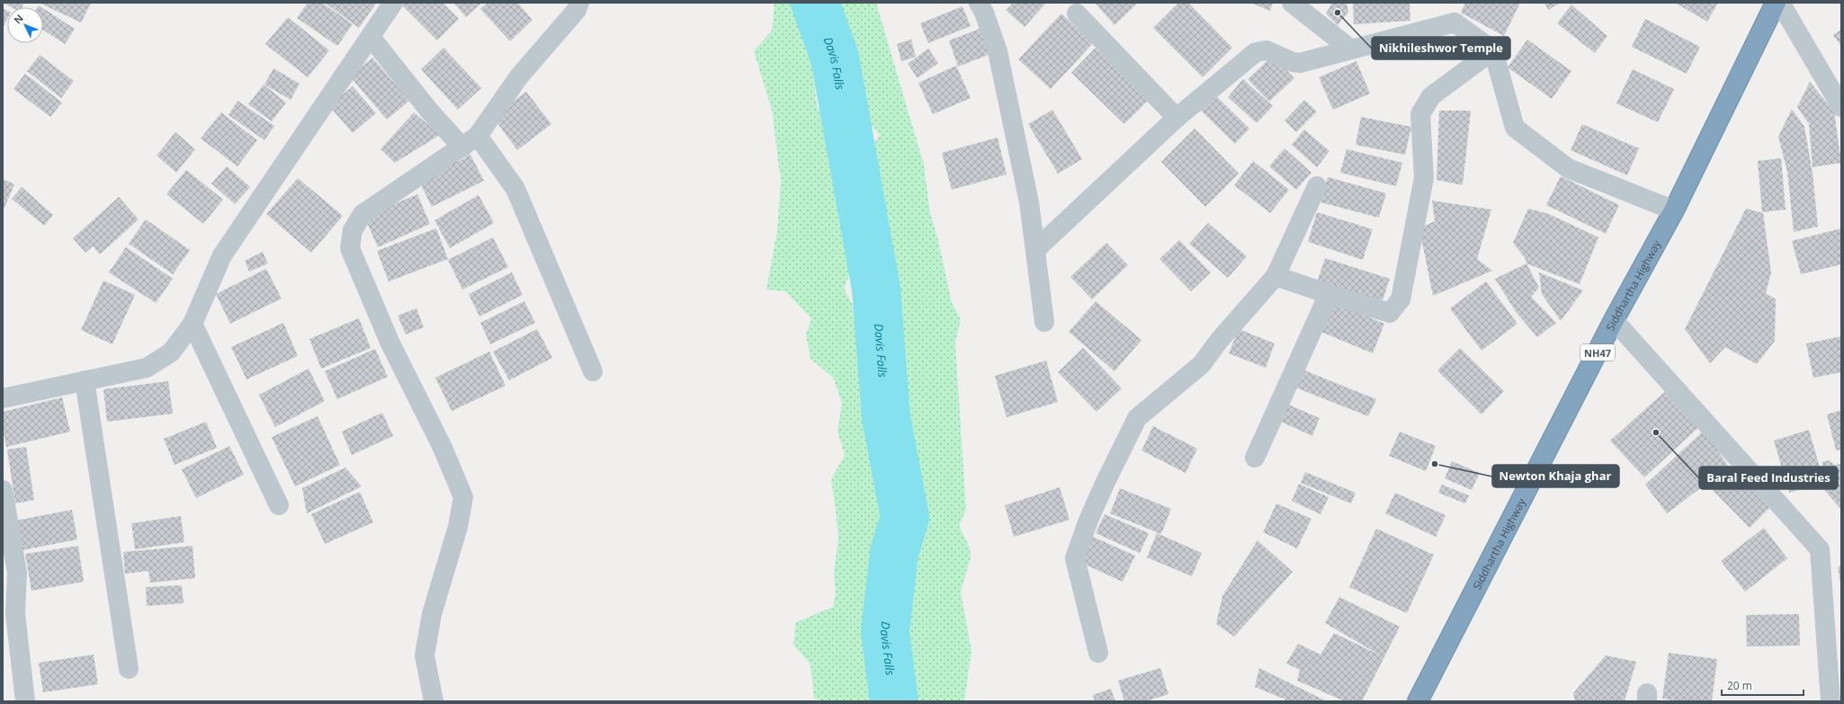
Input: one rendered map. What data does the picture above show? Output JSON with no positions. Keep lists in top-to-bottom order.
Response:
{
  "streets": {
    "highway": ["Siddhartha Highway", "NH47"]
  },
  "water": ["Davis Falls"],
  "places": ["Nikhileshwor Temple", "Baral Feed Industries", "Newton Khaja ghar"],
  "scale_bar": "20 m",
  "north": "top left"
}
